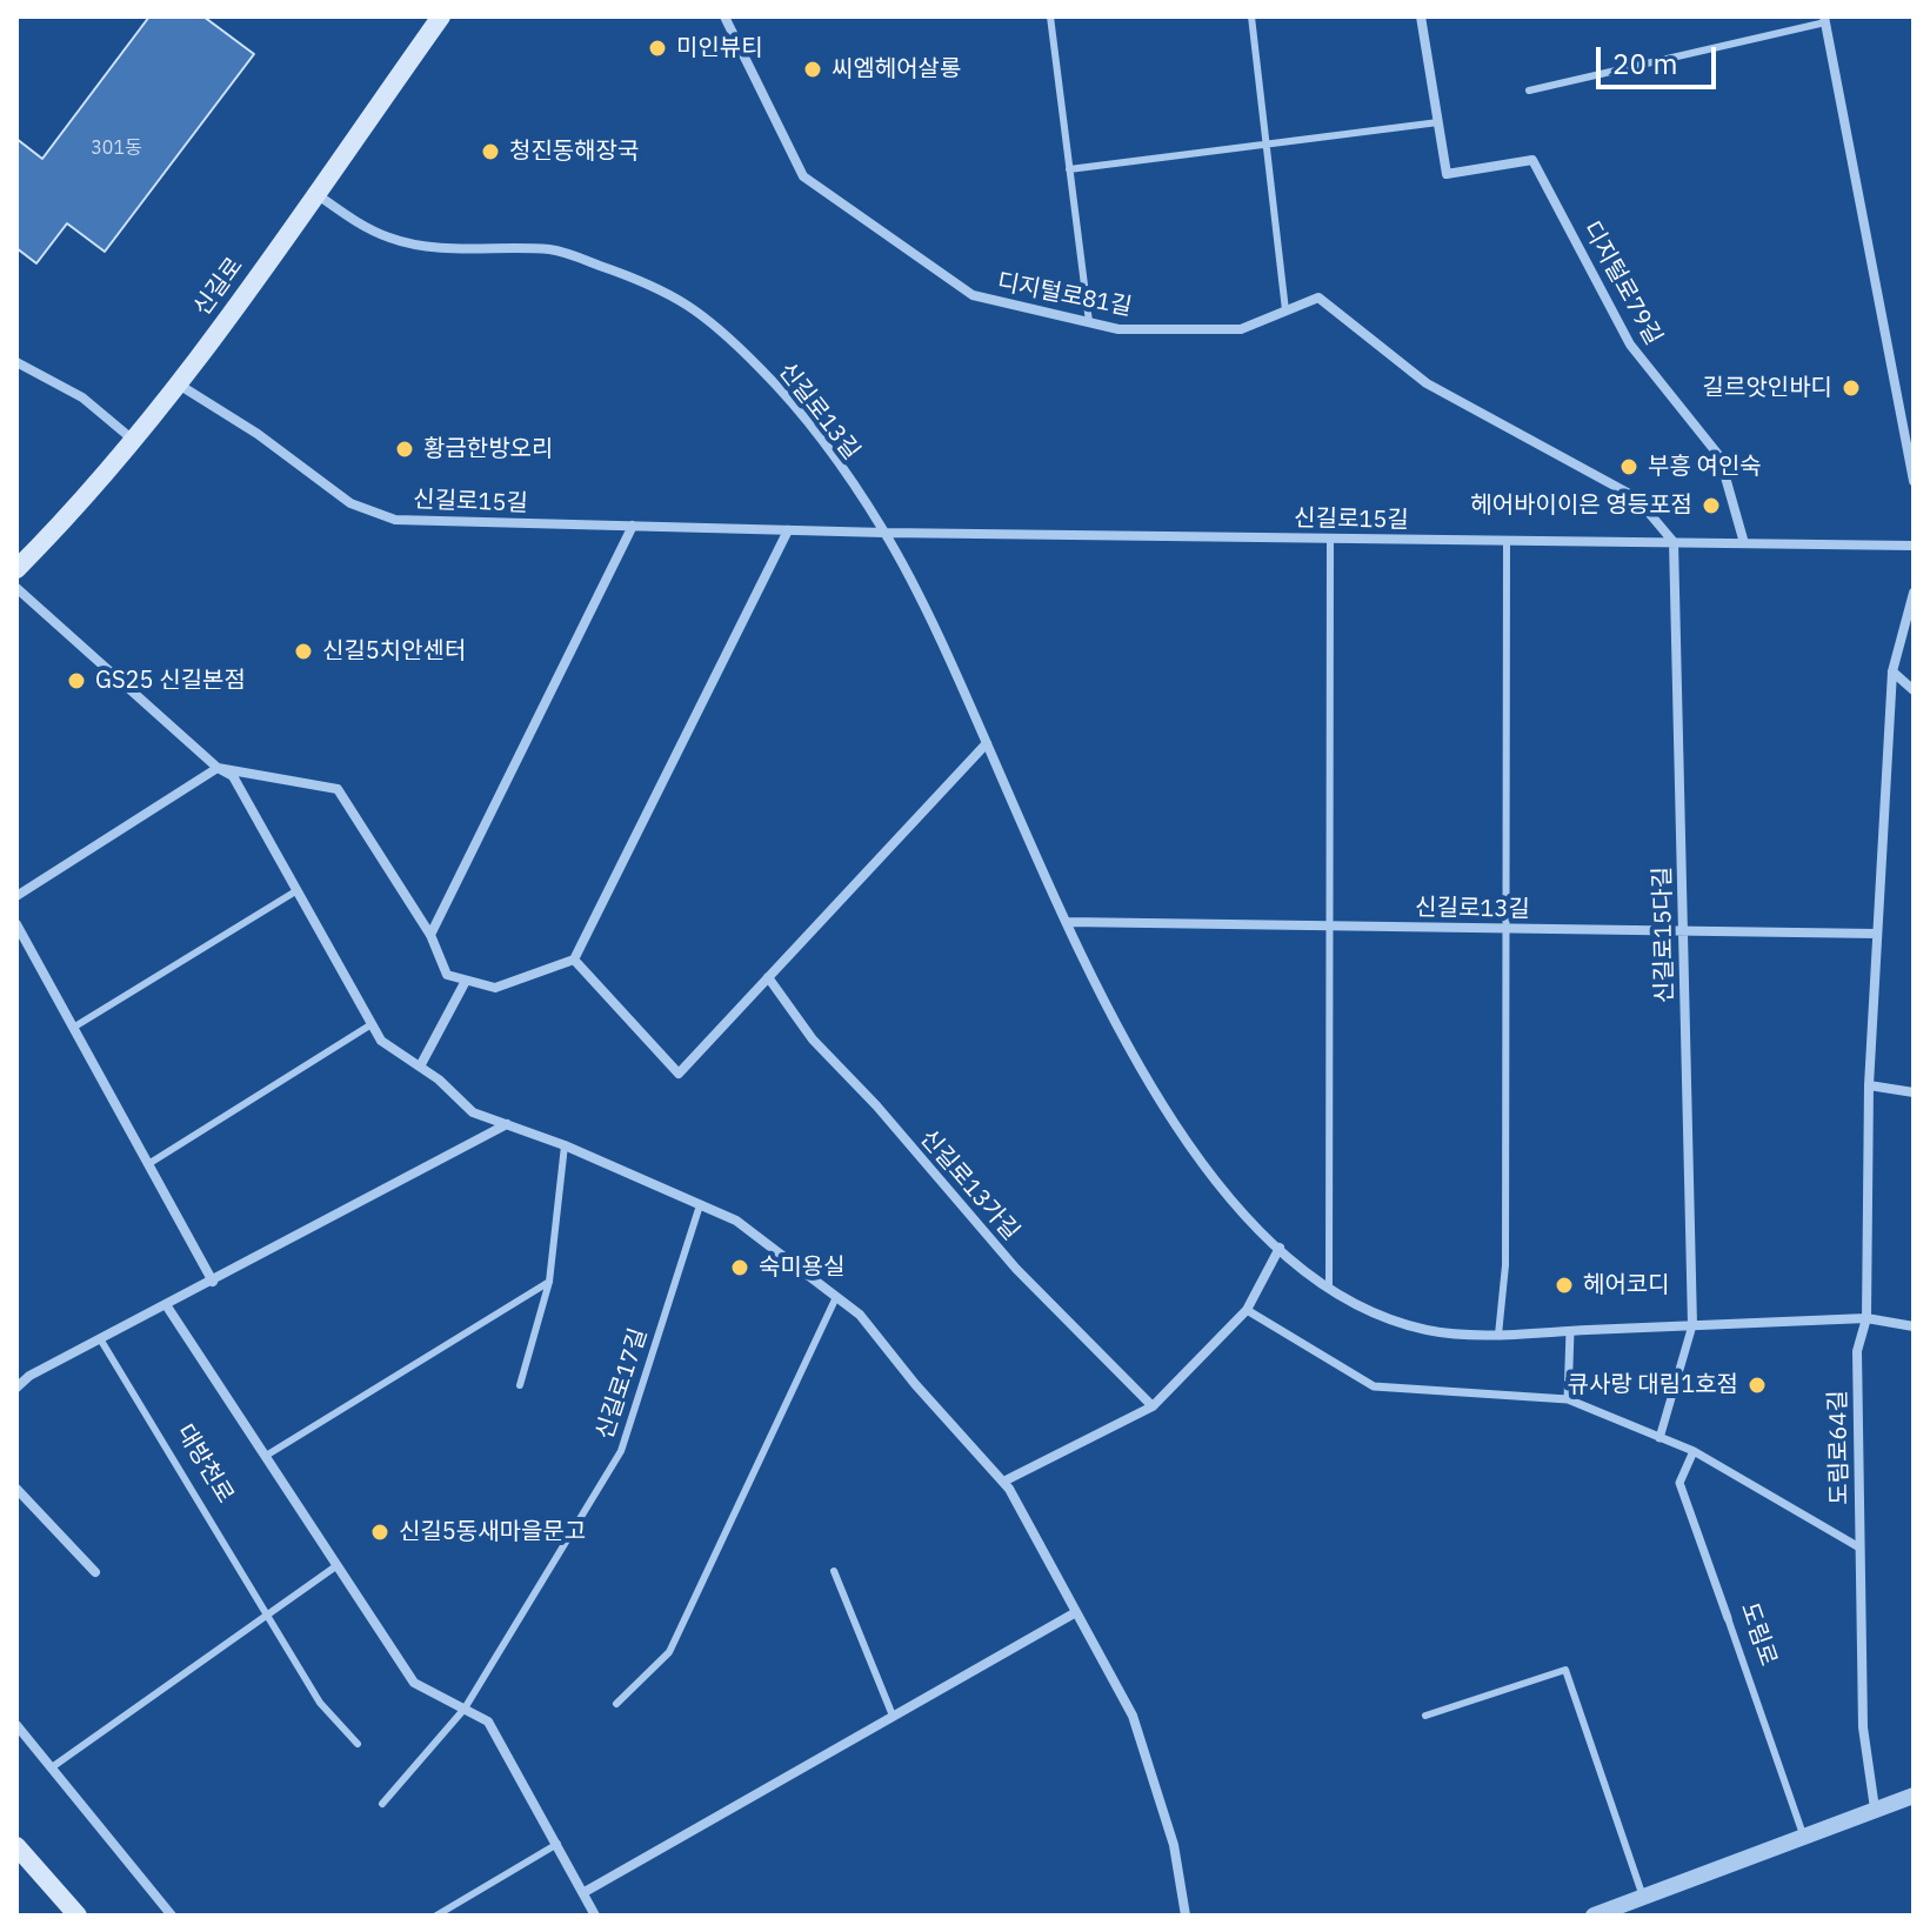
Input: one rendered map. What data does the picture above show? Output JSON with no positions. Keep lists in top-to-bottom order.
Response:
{
  "streets": {
    "main road": ["신길로"],
    "street": [
      "디지털로79길",
      "디지털로81길",
      "신길로13길",
      "신길로15길",
      "신길로15다길",
      "신길로13가길",
      "도림로64길",
      "도림로"
    ],
    "lane": ["신길로17길", "대방천로"]
  },
  "crossings": [
    ["디지털로79길", "신길로15길"],
    ["신길로", "신길로13길"],
    ["신길로", "신길로15길"],
    ["디지털로81길", "신길로15길"],
    ["디지털로81길", "신길로15다길"],
    ["신길로13길", "신길로15길"],
    ["신길로13길", "신길로15다길"],
    ["신길로13길", "도림로64길"],
    ["신길로15길", "신길로15다길"]
  ],
  "places": [
    "미인뷰티",
    "씨엠헤어살롱",
    "청진동해장국",
    "길르앗인바디",
    "황금한방오리",
    "부흥 여인숙",
    "헤어바이이은 영등포점",
    "신길5치안센터",
    "GS25 신길본점",
    "숙미용실",
    "헤어코디",
    "큐사랑 대림1호점",
    "신길5동새마을문고"
  ],
  "house_numbers": ["301동"],
  "scale_bar": "20 m"
}
